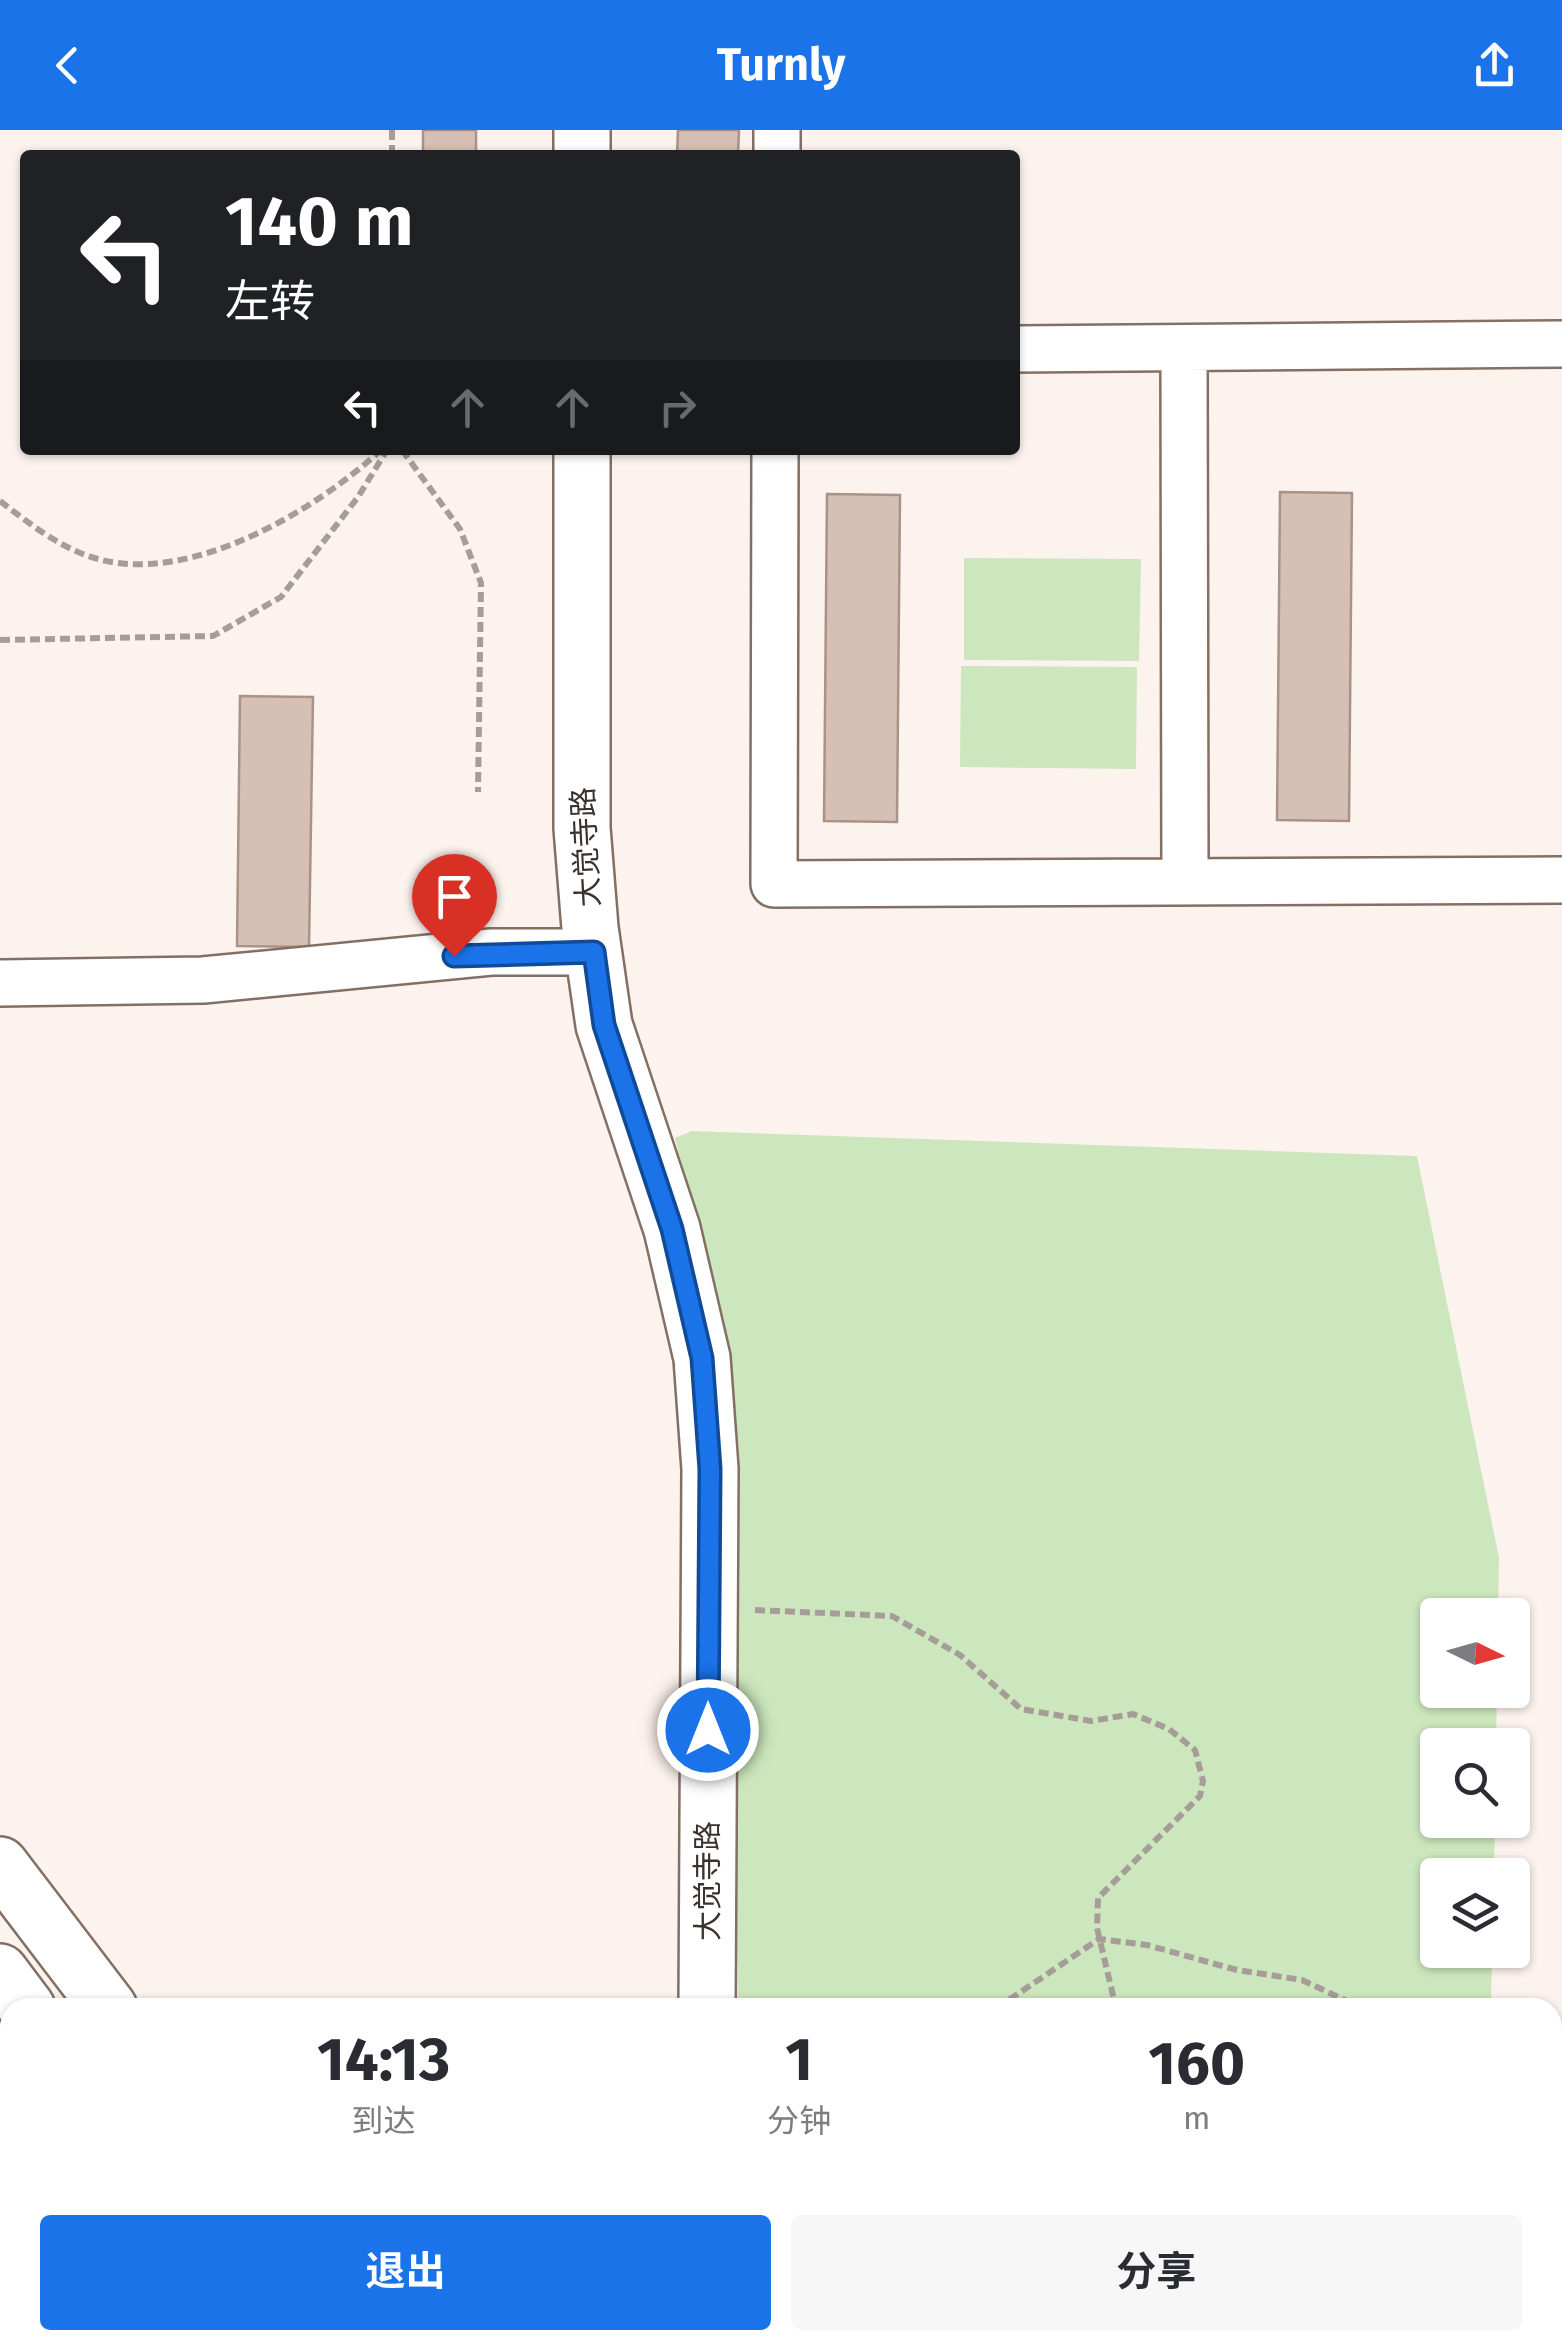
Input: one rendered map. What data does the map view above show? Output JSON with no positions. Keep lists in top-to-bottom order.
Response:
{
  "streets": {
    "main road": ["大觉寺路"]
  },
  "north": "right",
  "page": {
    "header": "Turnly",
    "turn": ["140 m", "左转"],
    "eta": [
      "14:13",
      "到达",
      "1",
      "分钟",
      "160",
      "m"
    ],
    "buttons": ["退出", "分享"]
  }
}
